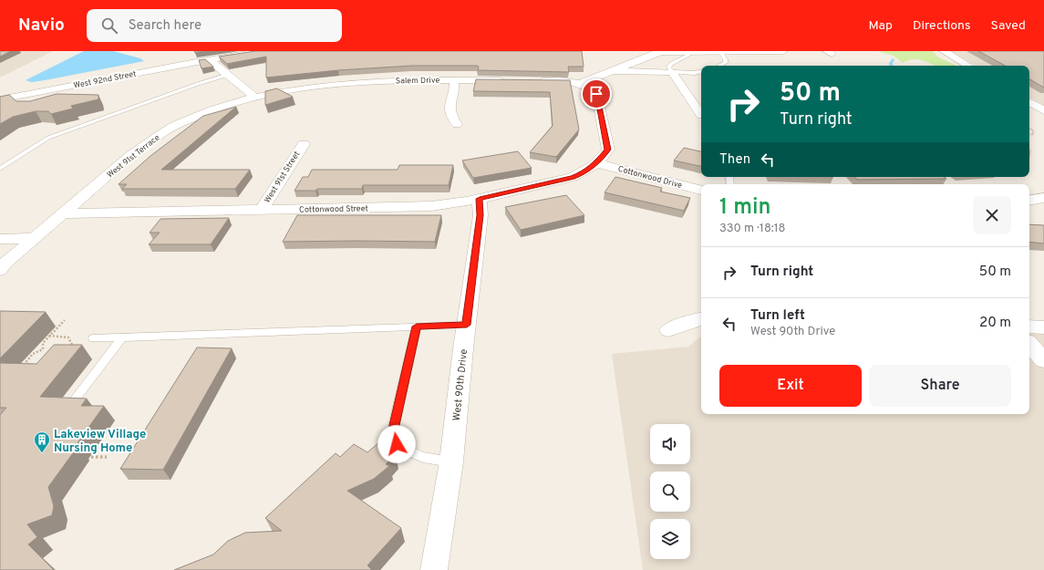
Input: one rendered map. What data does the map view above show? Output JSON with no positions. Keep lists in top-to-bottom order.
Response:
{
  "streets": {
    "street": [
      "West 92nd Street",
      "Salem Drive",
      "West 91st Terrace",
      "West 91st Street",
      "Cottonwood Drive",
      "Cottonwood Street",
      "West 90th Drive"
    ]
  },
  "crossings": [
    ["Salem Drive", "West 91st Terrace"],
    ["West 91st Terrace", "Cottonwood Street"],
    ["West 91st Street", "Cottonwood Street"],
    ["Cottonwood Drive", "Cottonwood Street"],
    ["Cottonwood Street", "West 90th Drive"]
  ],
  "places": {
    "building": ["Lakeview Village Nursing Home"]
  },
  "page": {
    "header": "Navio",
    "search": "Search here",
    "nav": ["Map", "Directions", "Saved"],
    "turn": ["50 m", "Turn right"],
    "then": "Then",
    "heading": ["1 min", "330 m · 18:18"],
    "list": [
      {
        "name": "Turn right",
        "value": "50 m"
      },
      {
        "name": "Turn left",
        "note": "West 90th Drive",
        "value": "20 m"
      }
    ],
    "buttons": ["Exit", "Share"]
  }
}
